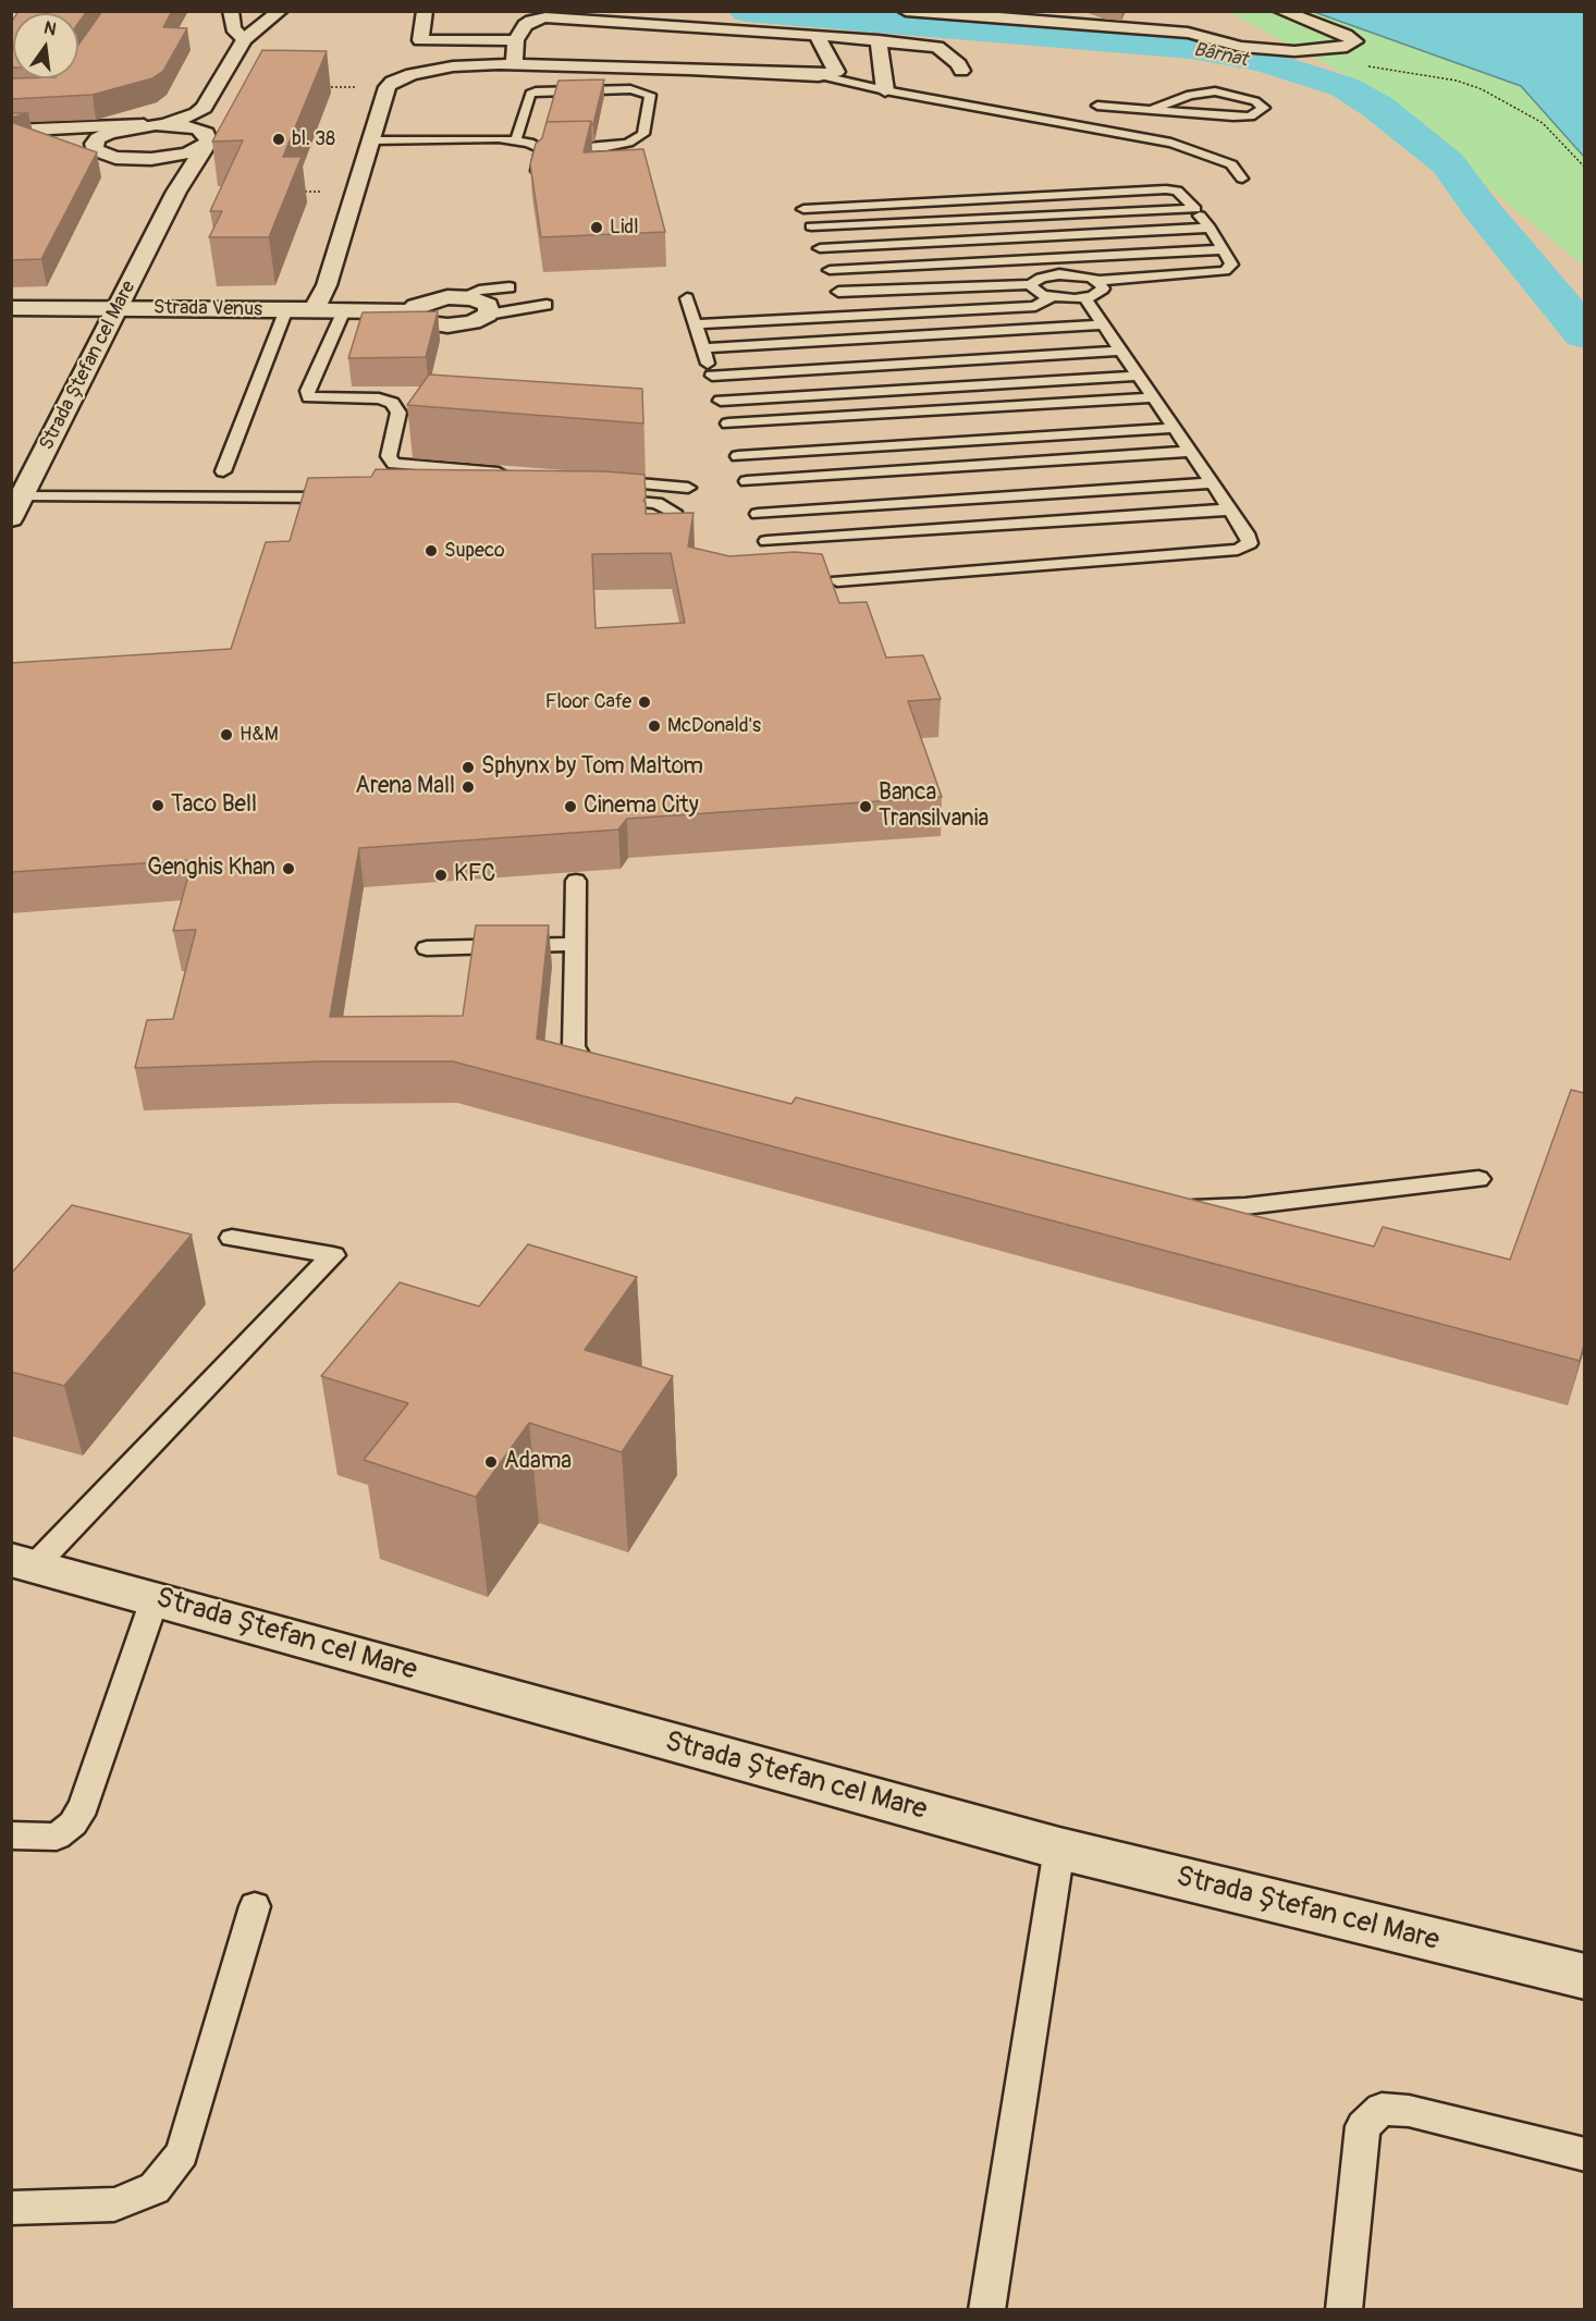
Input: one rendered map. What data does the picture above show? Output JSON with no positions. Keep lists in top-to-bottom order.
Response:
{
  "streets": {
    "street": ["Strada Venus", "Strada Ștefan cel Mare"]
  },
  "crossings": [
    ["Strada Venus", "Strada Ștefan cel Mare"]
  ],
  "water": ["Bârnat"],
  "places": [
    "bl. 38",
    "Lidl",
    "Supeco",
    "Floor Cafe",
    "McDonald's",
    "H&M",
    "Sphynx by Tom Maltom",
    "Arena Mall",
    "Taco Bell",
    "Cinema City",
    "Banca Transilvania",
    "Genghis Khan",
    "KFC",
    "Adama"
  ],
  "north": "top"
}
